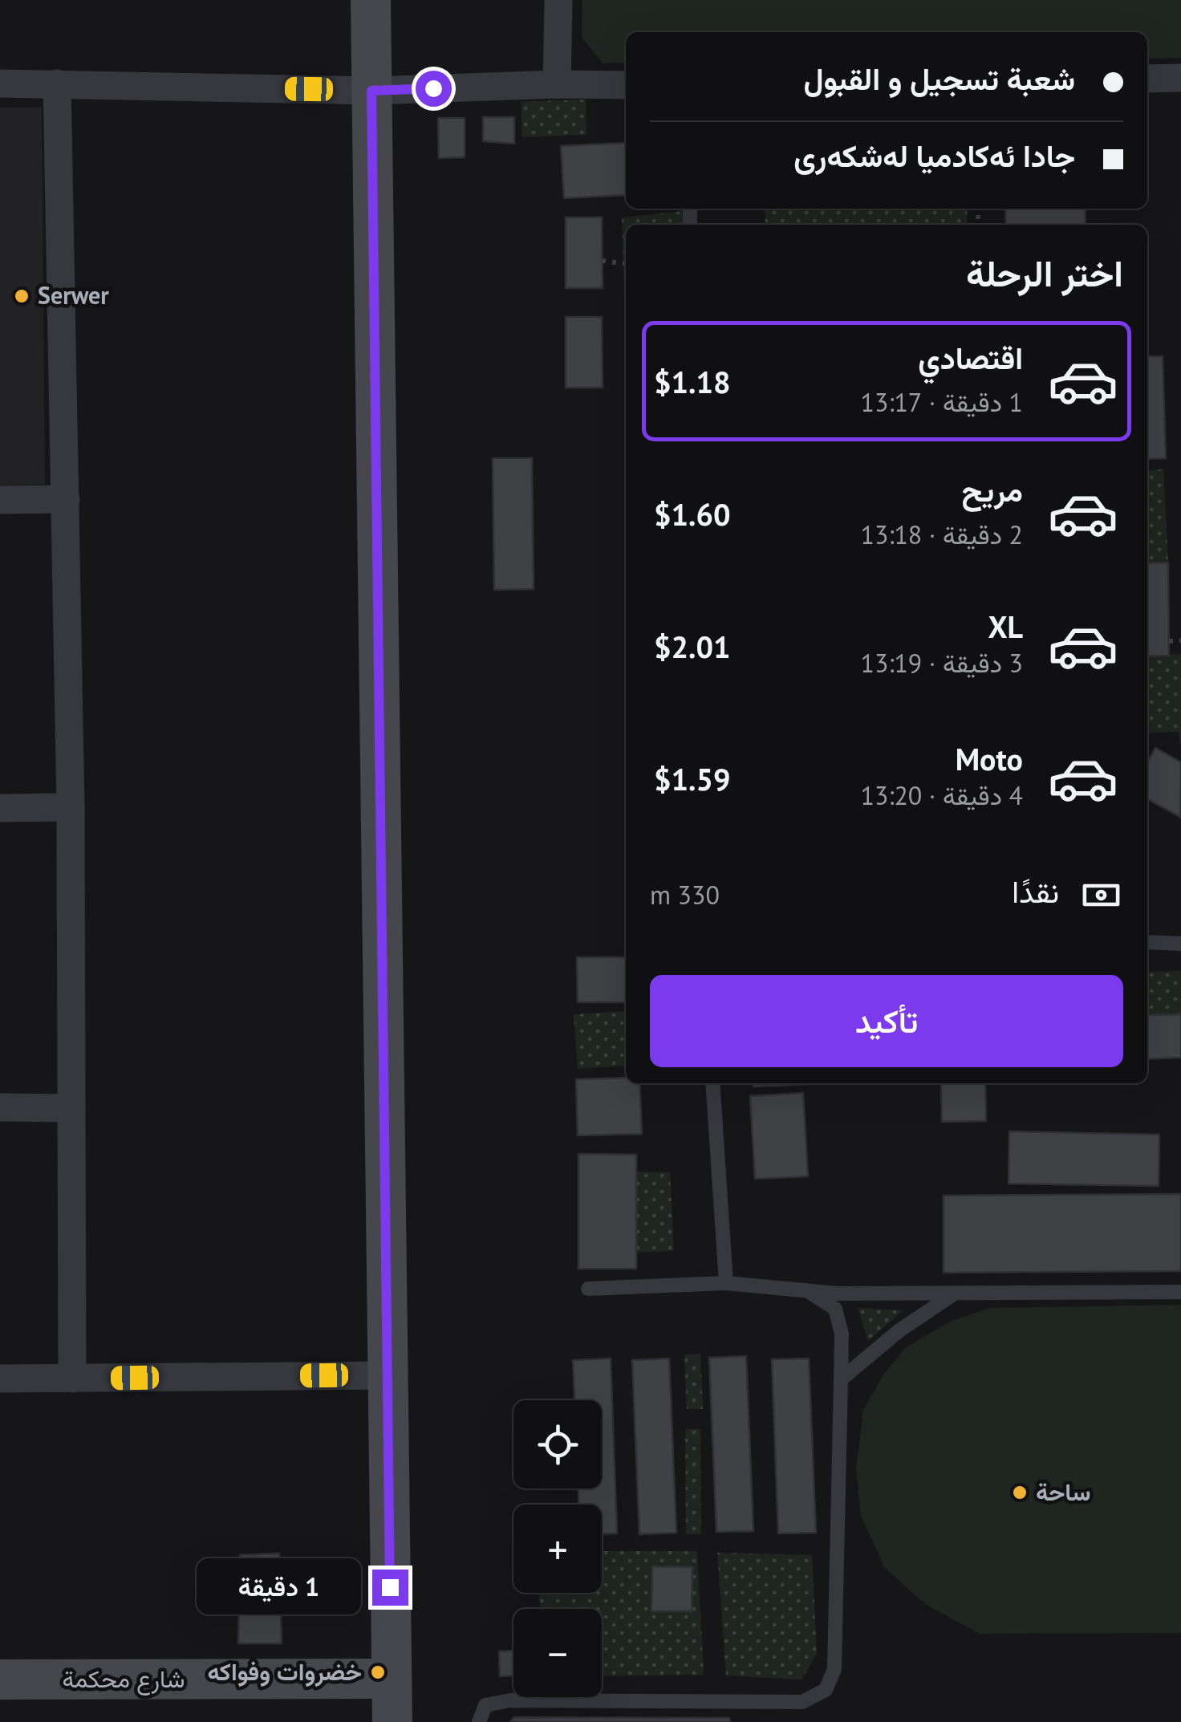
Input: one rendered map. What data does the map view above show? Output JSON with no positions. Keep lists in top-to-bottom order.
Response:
{
  "streets": {
    "main road": ["شارع محكمة"]
  },
  "places": ["Serwer", "ساحة", "خضروات وفواكه"],
  "page": {
    "banner": ["شعبة تسجيل و القبول", "جادا ئه‌كادميا له‌شكه‌رى"],
    "heading": "اختر الرحلة",
    "list": [
      {
        "name": "اقتصادي",
        "note": "1 دقيقة · 13:17",
        "value": "$1.18"
      },
      {
        "name": "مريح",
        "note": "2 دقيقة · 13:18",
        "value": "$1.60"
      },
      {
        "name": "XL",
        "note": "3 دقيقة · 13:19",
        "value": "$2.01"
      },
      {
        "name": "Moto",
        "note": "4 دقيقة · 13:20",
        "value": "$1.59"
      }
    ],
    "pay": ["نقدًا", "330 m"],
    "buttons": "تأكيد",
    "map_buttons": ["+", "−"],
    "bubble": "1 دقيقة"
  }
}
